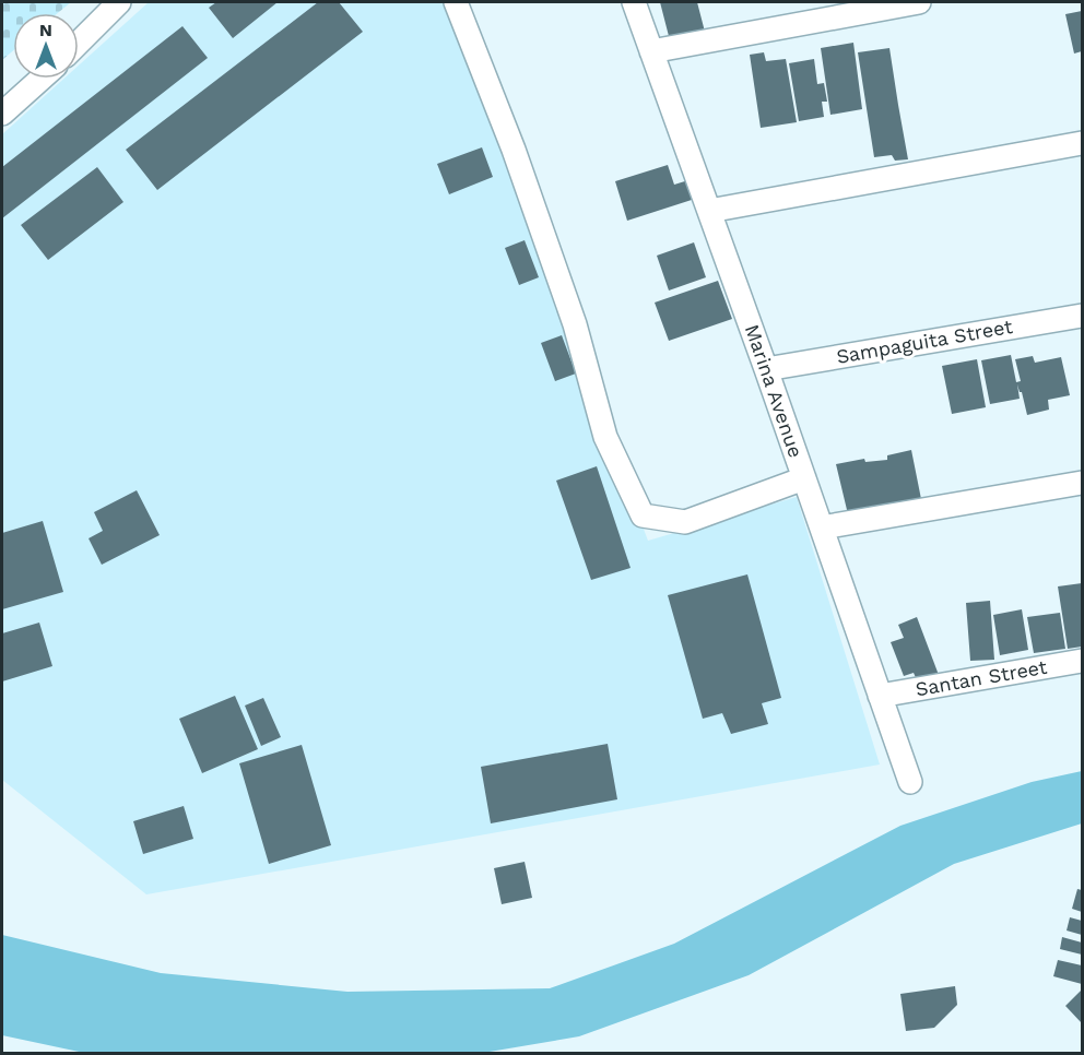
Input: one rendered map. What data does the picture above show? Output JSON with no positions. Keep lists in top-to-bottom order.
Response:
{
  "streets": {
    "street": ["Sampaguita Street", "Marina Avenue", "Santan Street"]
  },
  "crossings": [
    ["Sampaguita Street", "Marina Avenue"],
    ["Marina Avenue", "Santan Street"]
  ],
  "north": "top"
}
